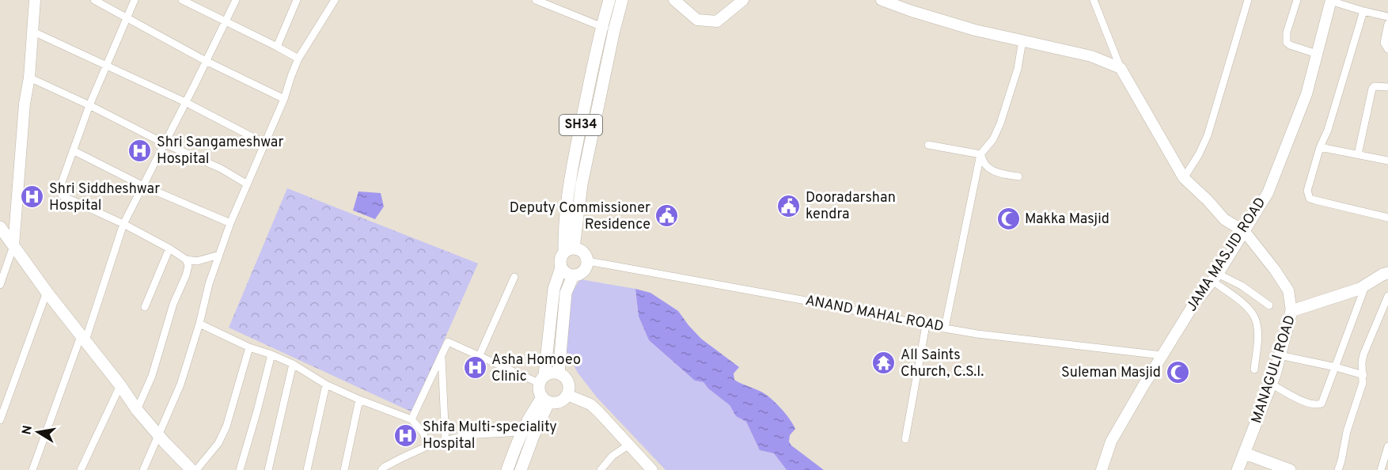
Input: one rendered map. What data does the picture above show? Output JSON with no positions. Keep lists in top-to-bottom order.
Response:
{
  "streets": {
    "main road": ["SH34", "MANAGULI ROAD"],
    "street": ["JAMA MASJID ROAD", "ANAND MAHAL ROAD"]
  },
  "crossings": [
    ["SH34", "ANAND MAHAL ROAD"],
    ["JAMA MASJID ROAD", "ANAND MAHAL ROAD"]
  ],
  "places": {
    "hospital": [
      "Shri Sangameshwar Hospital",
      "Shri Siddheshwar Hospital",
      "Asha Homoeo Clinic",
      "Shifa Multi-speciality Hospital"
    ],
    "public building": ["Dooradarshan kendra", "Deputy Commissioner Residence"],
    "mosque": ["Makka Masjid", "Suleman Masjid"],
    "temple": ["All Saints Church, C.S.I."]
  },
  "north": "left"
}
